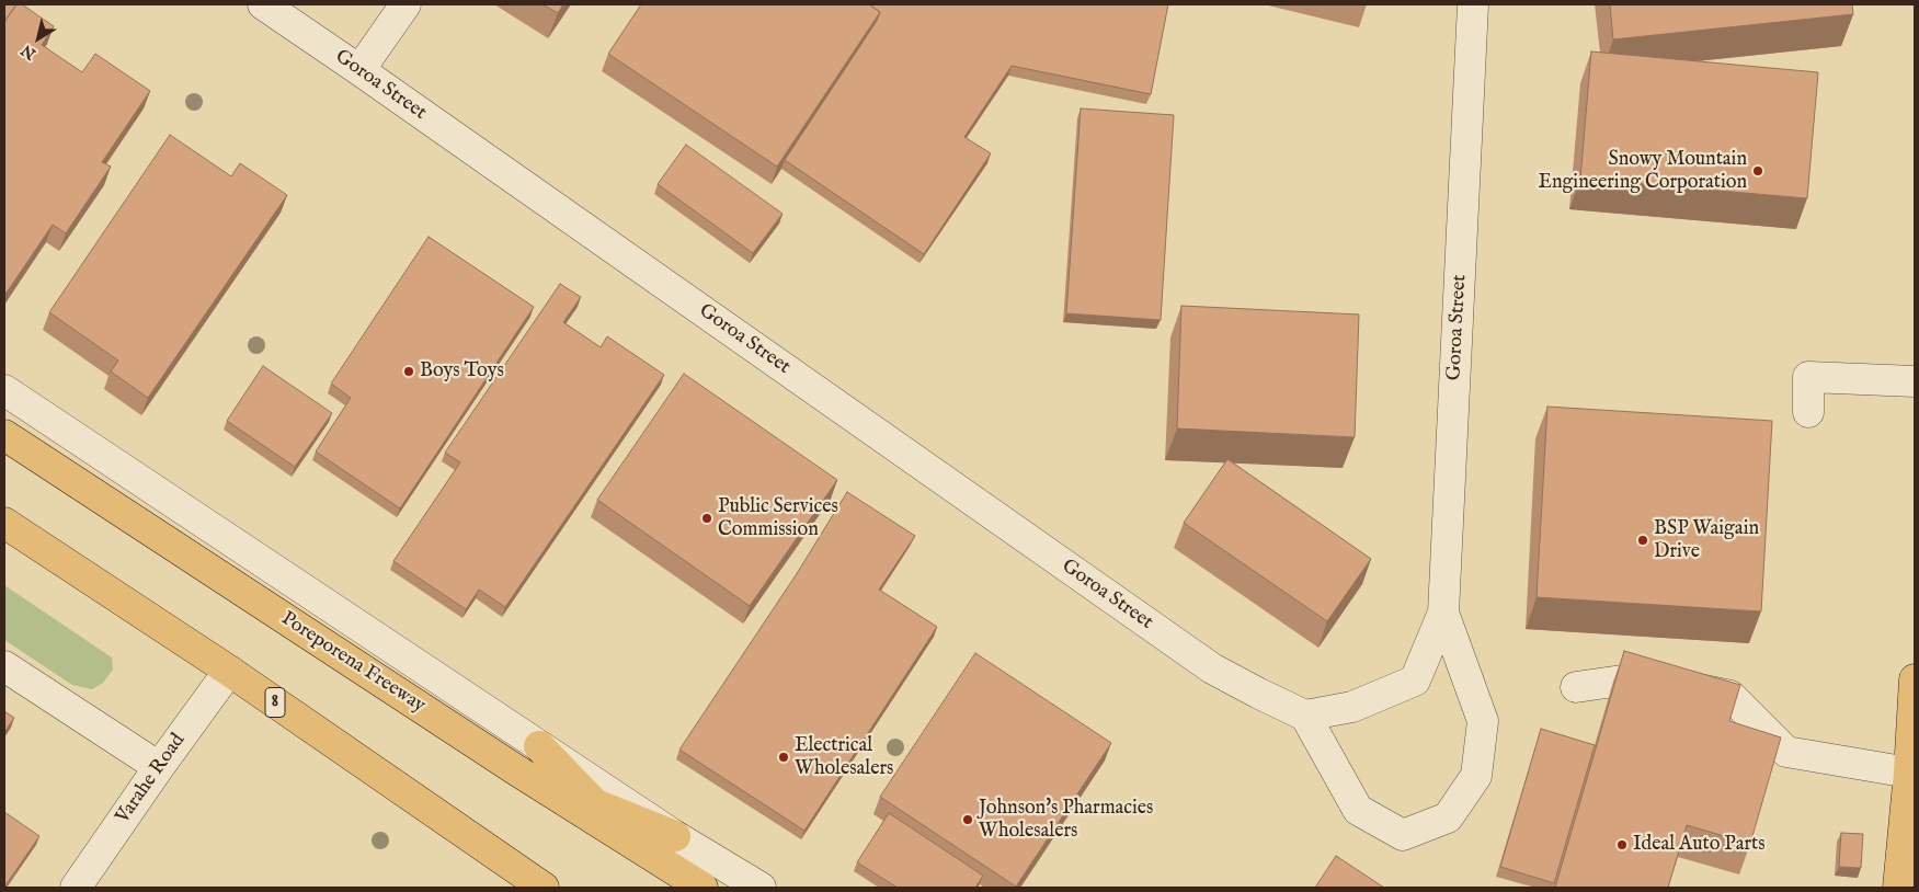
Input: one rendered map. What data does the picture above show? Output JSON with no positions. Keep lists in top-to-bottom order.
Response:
{
  "streets": {
    "highway": ["Poreporena Freeway", "8"],
    "street": ["Goroa Street", "Varahe Road"]
  },
  "crossings": [
    ["8", "Varahe Road"]
  ],
  "places": [
    "Snowy Mountain Engineering Corporation",
    "Boys Toys",
    "Public Services Commission",
    "BSP Waigain Drive",
    "Electrical Wholesalers",
    "Johnson's Pharmacies Wholesalers",
    "Ideal Auto Parts"
  ],
  "north": "bottom left"
}
